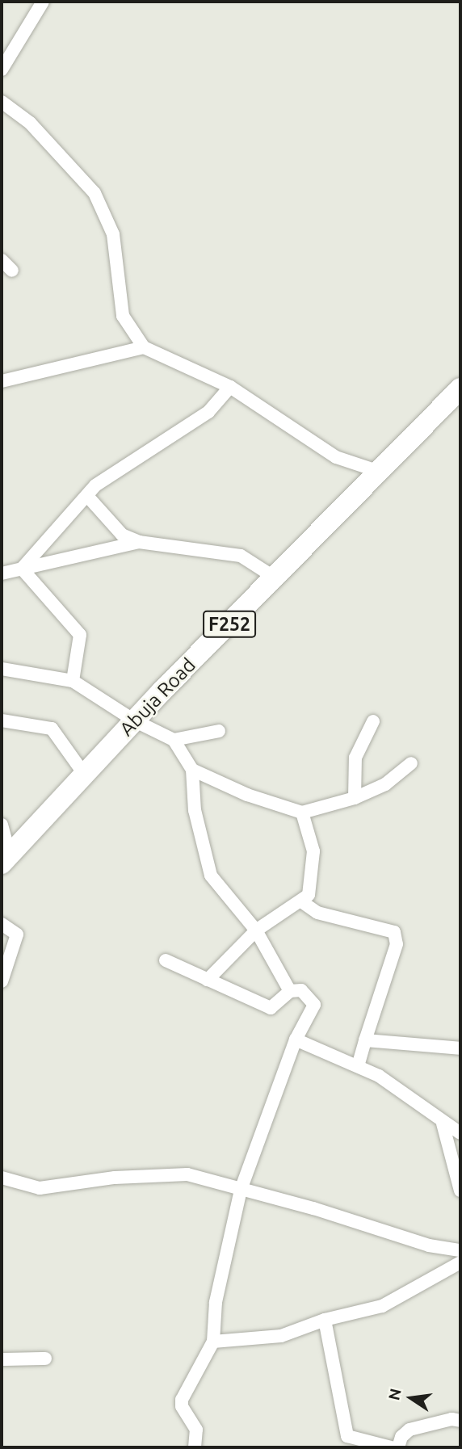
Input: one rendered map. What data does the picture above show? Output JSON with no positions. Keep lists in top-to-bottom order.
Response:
{
  "streets": {
    "main road": ["F252", "Abuja Road"]
  },
  "north": "left"
}
